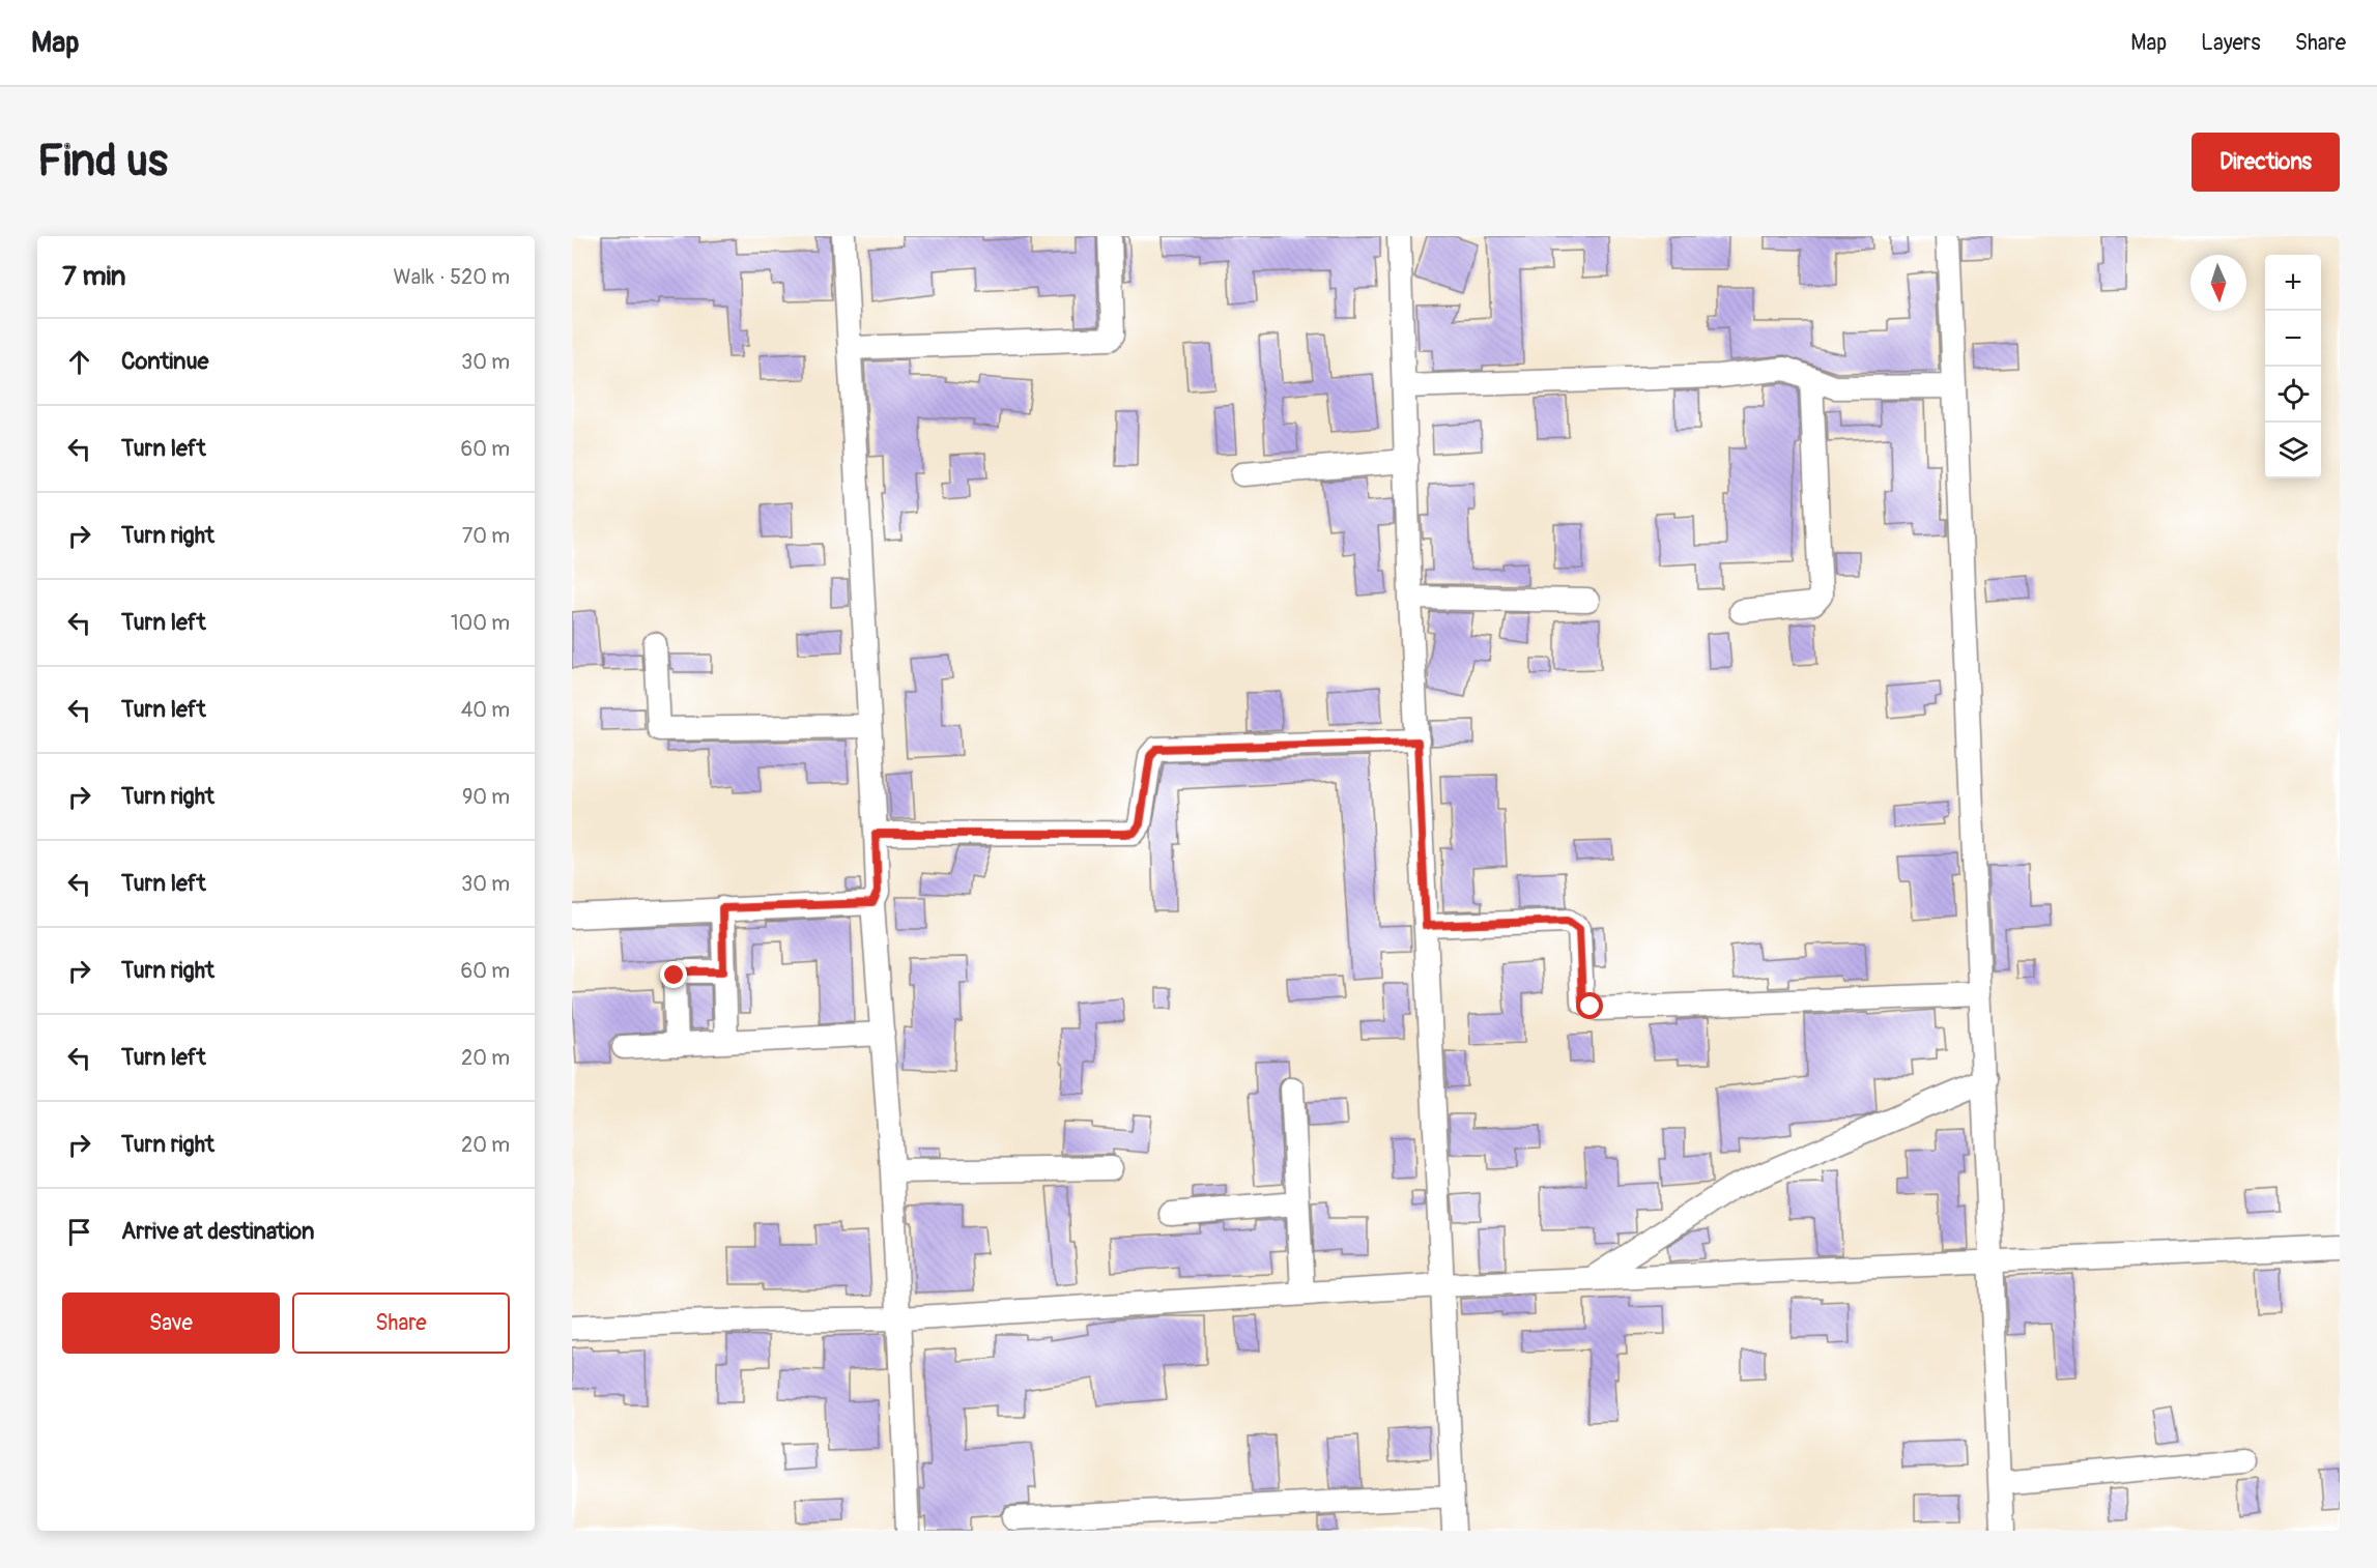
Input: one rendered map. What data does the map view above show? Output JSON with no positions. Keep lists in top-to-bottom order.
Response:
{
  "north": "bottom",
  "page": {
    "header": "Map",
    "nav": ["Map", "Layers", "Share"],
    "buttons": [
      "Directions",
      ["Save", "Share"]
    ],
    "title": "Find us",
    "heading": ["7 min", "Walk · 520 m"],
    "map_buttons": ["+", "−"],
    "list": [
      ["Continue", "30 m"],
      ["Turn left", "60 m"],
      ["Turn right", "70 m"],
      ["Turn left", "100 m"],
      ["Turn left", "40 m"],
      ["Turn right", "90 m"],
      ["Turn left", "30 m"],
      ["Turn right", "60 m"],
      ["Turn left", "20 m"],
      ["Turn right", "20 m"],
      "Arrive at destination"
    ]
  }
}
